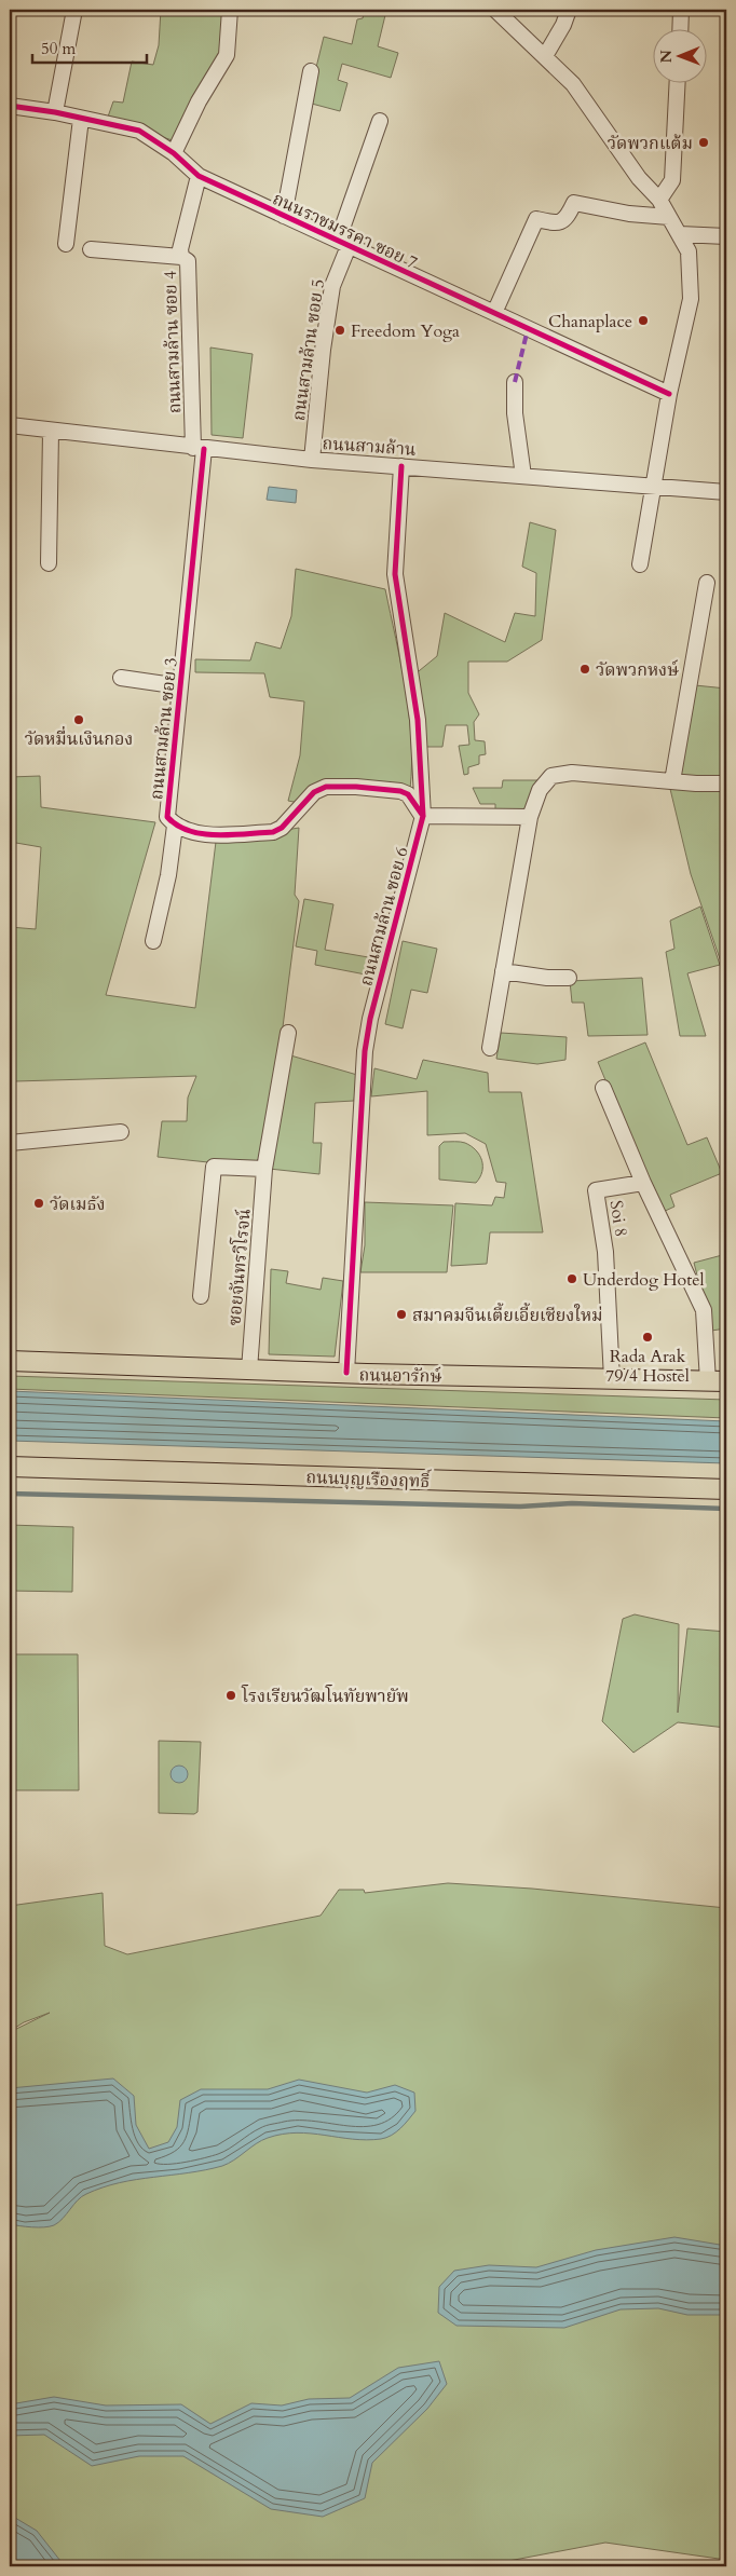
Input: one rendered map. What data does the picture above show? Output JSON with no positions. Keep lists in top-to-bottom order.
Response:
{
  "streets": {
    "main road": ["ถนนอารักษ์", "ถนนบุญเรืองฤทธิ์"],
    "street": [
      "ถนนราชมรรคา ซอย 7",
      "ถนนสามล้าน ซอย 4",
      "ถนนสามล้าน ซอย 5",
      "ถนนสามล้าน",
      "ถนนสามล้าน ซอย 3",
      "ถนนสามล้าน ซอย 6",
      "Soi 8",
      "ซอยจันทรวิโรจน์"
    ]
  },
  "crossings": [
    ["ถนนราชมรรคา ซอย 7", "ถนนสามล้าน ซอย 4"],
    ["ถนนราชมรรคา ซอย 7", "ถนนสามล้าน ซอย 5"],
    ["ถนนสามล้าน ซอย 4", "ถนนสามล้าน"],
    ["ถนนสามล้าน ซอย 4", "ถนนสามล้าน ซอย 3"],
    ["ถนนสามล้าน ซอย 5", "ถนนสามล้าน"],
    ["ถนนสามล้าน", "ถนนสามล้าน ซอย 3"],
    ["ถนนสามล้าน", "ถนนสามล้าน ซอย 6"],
    ["ถนนสามล้าน ซอย 6", "ถนนอารักษ์"],
    ["Soi 8", "ถนนอารักษ์"],
    ["ซอยจันทรวิโรจน์", "ถนนอารักษ์"]
  ],
  "places": [
    "วัดพวกแต้ม",
    "Chanaplace",
    "Freedom Yoga",
    "วัดพวกหงษ์",
    "วัดหมื่นเงินกอง",
    "วัดเมธัง",
    "Underdog Hotel",
    "สมาคมจีนเตี้ยเอี้ยเชียงใหม่",
    "Rada Arak 79/4 Hostel",
    "โรงเรียนวัฒโนทัยพายัพ"
  ],
  "scale_bar": "50 m",
  "north": "left"
}
